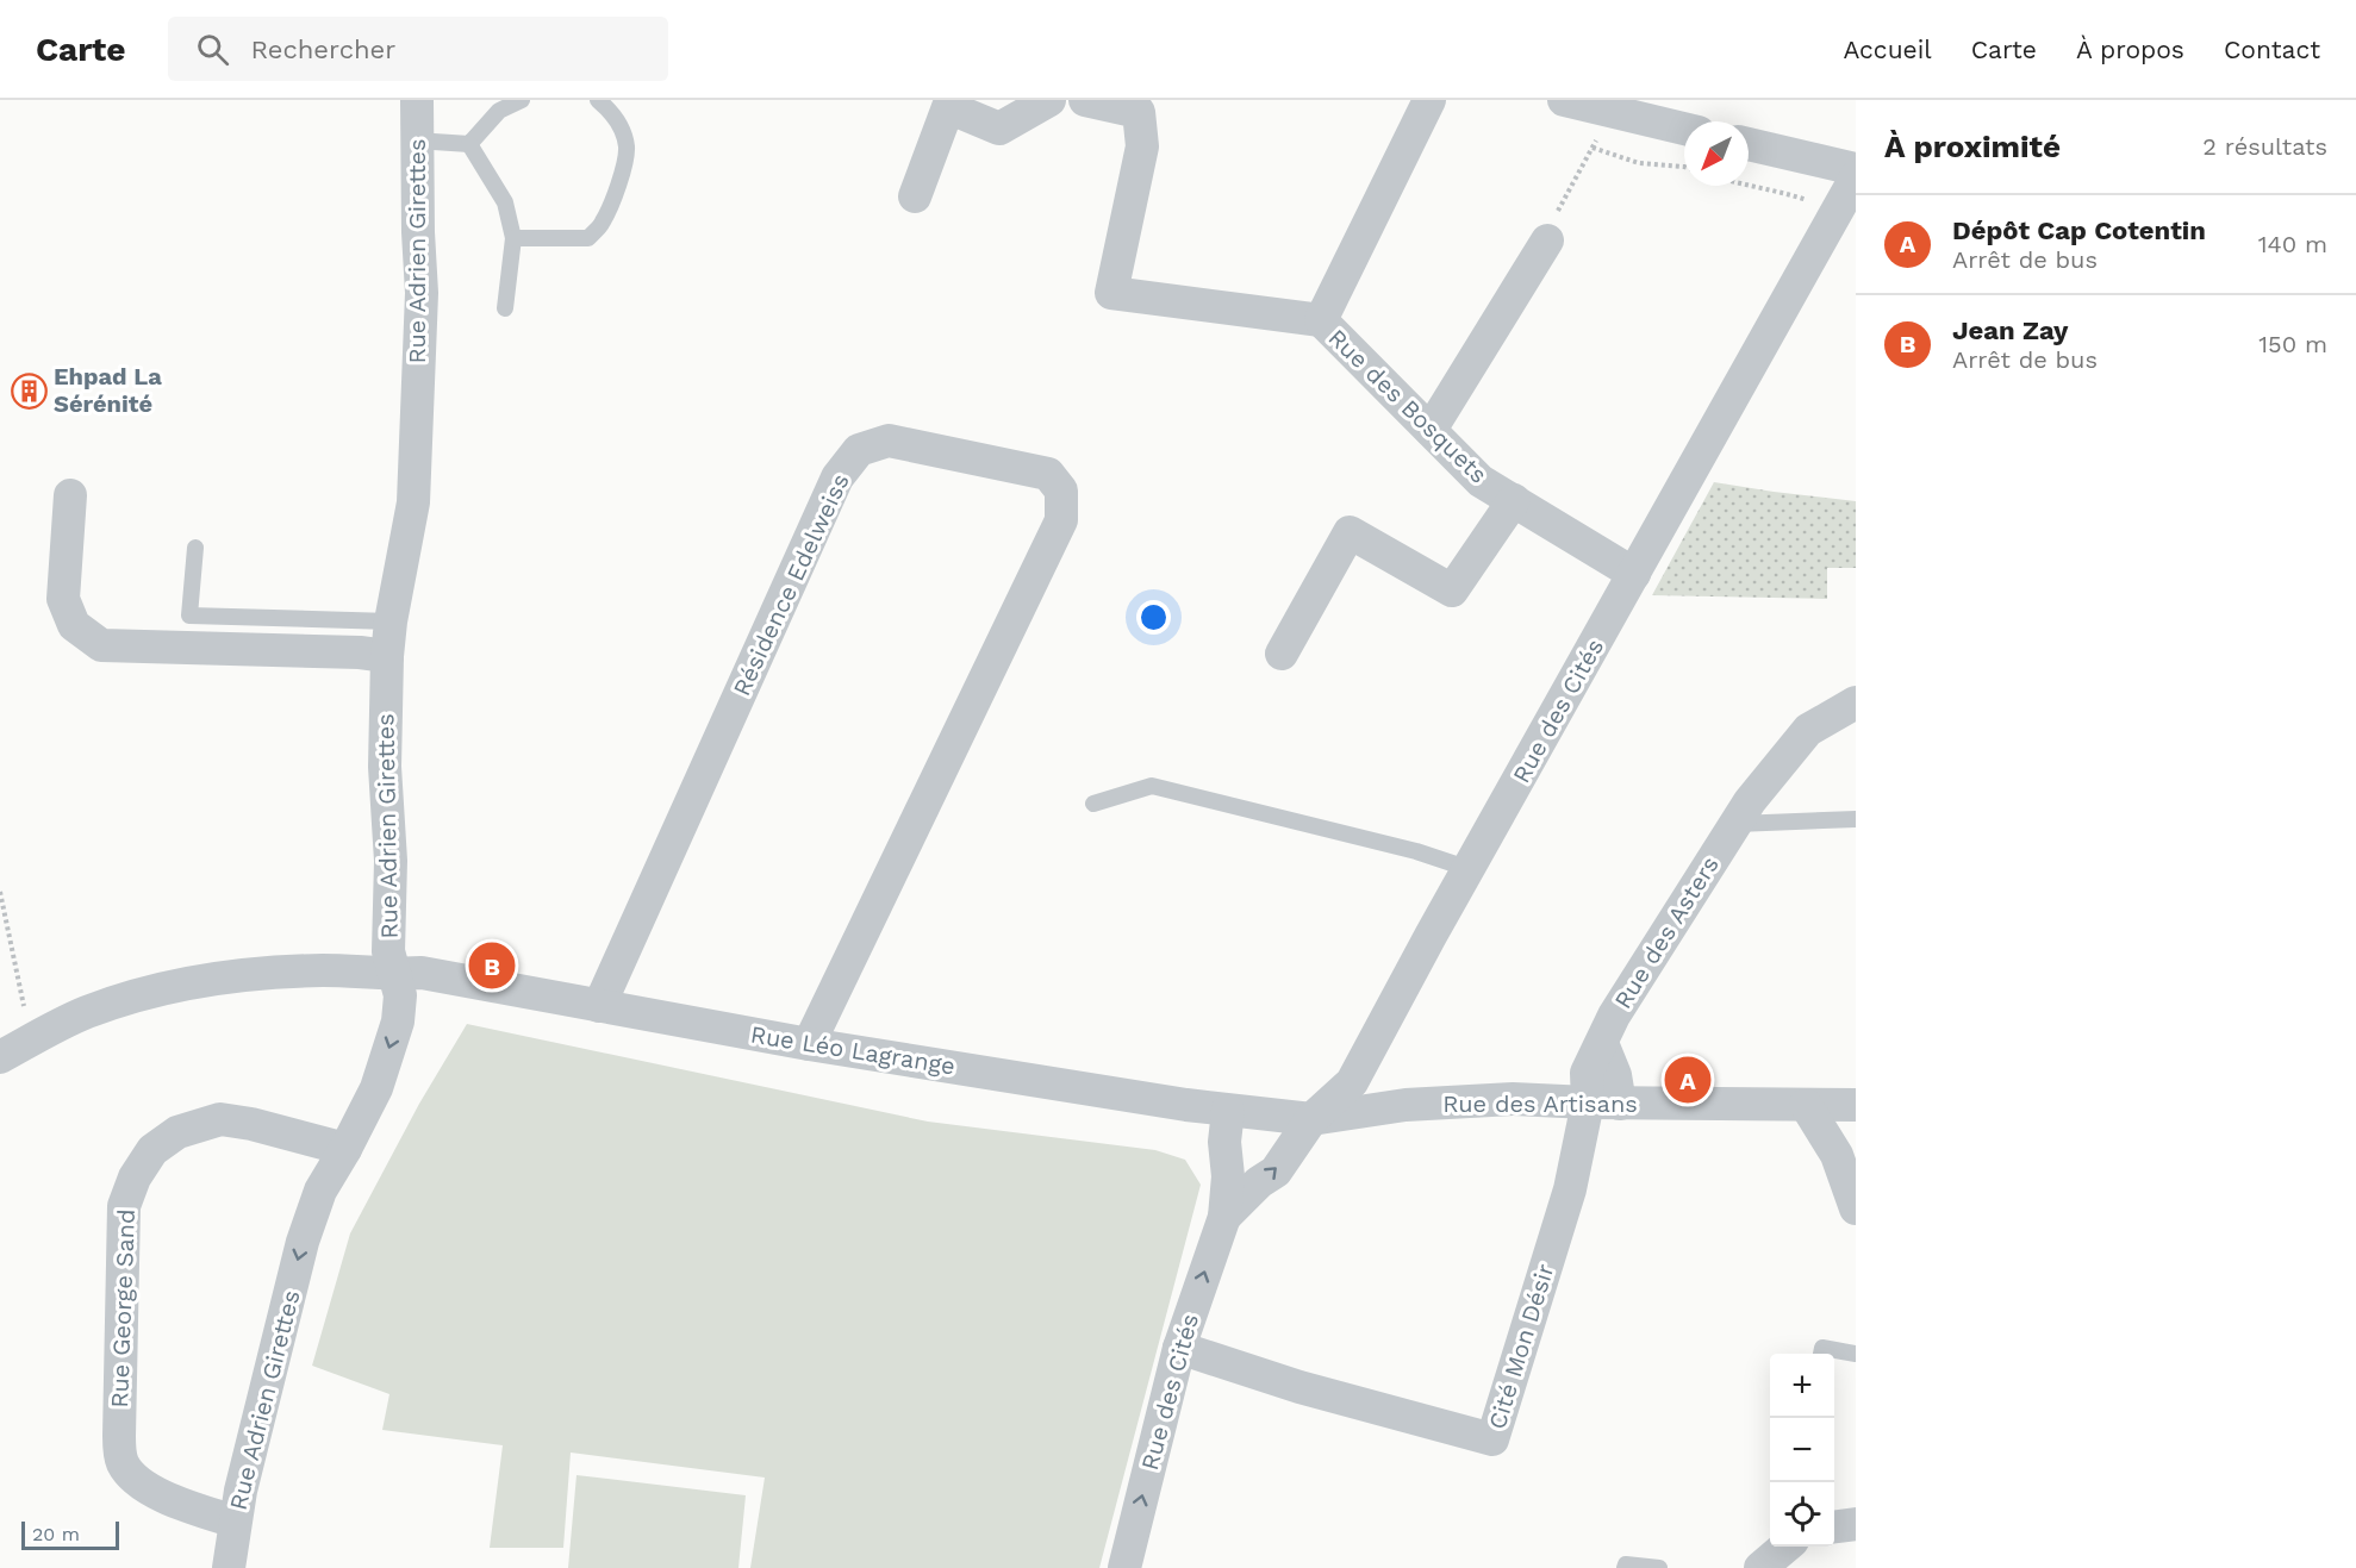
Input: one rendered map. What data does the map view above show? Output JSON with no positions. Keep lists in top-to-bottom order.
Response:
{
  "streets": {
    "street": [
      "Rue Adrien Girettes",
      "Rue des Bosquets",
      "Résidence Edelweiss",
      "Rue des Cités",
      "Rue des Asters",
      "Rue Léo Lagrange",
      "Rue des Artisans",
      "Rue George Sand",
      "Cité Mon Désir"
    ]
  },
  "crossings": [
    ["Rue Adrien Girettes", "Rue Léo Lagrange"],
    ["Rue Adrien Girettes", "Rue George Sand"],
    ["Rue des Bosquets", "Rue des Cités"],
    ["Résidence Edelweiss", "Rue Léo Lagrange"],
    ["Rue des Cités", "Rue Léo Lagrange"],
    ["Rue des Cités", "Rue des Artisans"],
    ["Rue des Cités", "Cité Mon Désir"],
    ["Rue des Asters", "Rue des Artisans"],
    ["Rue des Asters", "Cité Mon Désir"],
    ["Rue Léo Lagrange", "Rue des Artisans"],
    ["Rue des Artisans", "Cité Mon Désir"]
  ],
  "one_way": ["Rue Adrien Girettes"],
  "places": {
    "building": ["Ehpad La Sérénité"]
  },
  "scale_bar": "20 m",
  "north": "bottom left",
  "page": {
    "header": "Carte",
    "search": "Rechercher",
    "nav": [
      "Accueil",
      "Carte",
      "À propos",
      "Contact"
    ],
    "heading": ["À proximité", "2 résultats"],
    "list": [
      {
        "mark": "A",
        "name": "Dépôt Cap Cotentin",
        "note": "Arrêt de bus",
        "value": "140 m"
      },
      {
        "mark": "B",
        "name": "Jean Zay",
        "note": "Arrêt de bus",
        "value": "150 m"
      }
    ],
    "pins": ["B", "A"],
    "map_buttons": ["+", "−"],
    "scale": "20 m"
  }
}
